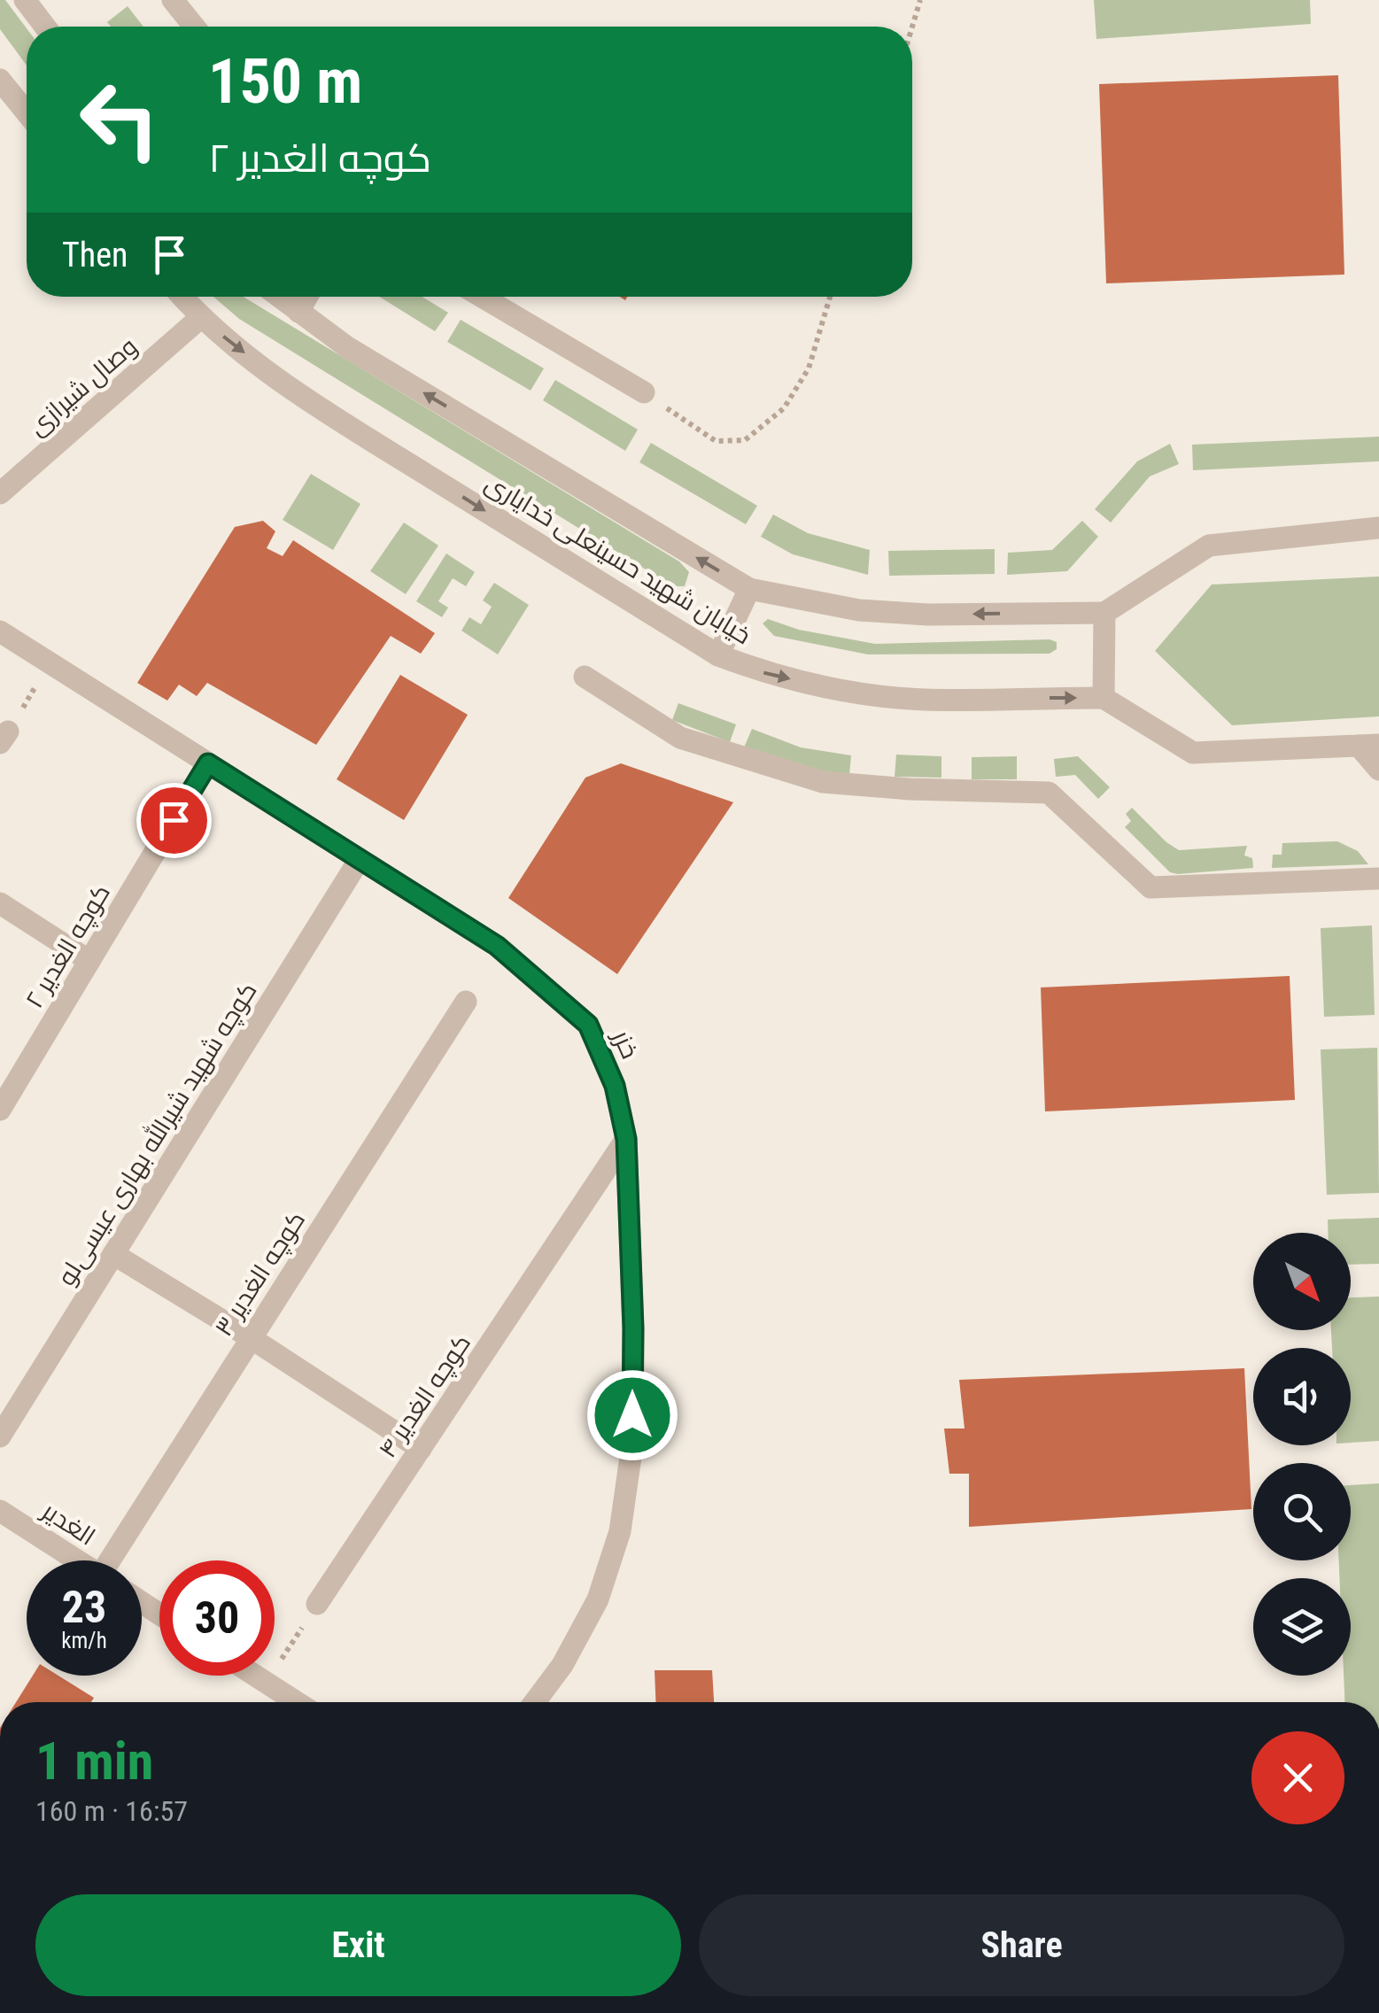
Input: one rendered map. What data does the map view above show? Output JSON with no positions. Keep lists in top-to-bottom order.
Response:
{
  "streets": {
    "street": [
      "وصال شیرازی",
      "خیابان شهید حسینعلی خدایاری",
      "کوچه الغدیر ۲",
      "خزر",
      "کوچه شهید شیرالله بهاری عیسی‌لو",
      "کوچه الغدیر ۳",
      "کوچه الغدیر ۴",
      "الغدیر"
    ]
  },
  "crossings": [
    ["وصال شیرازی", "خیابان شهید حسینعلی خدایاری"],
    ["کوچه الغدیر ۲", "خزر"],
    ["خزر", "کوچه شهید شیرالله بهاری عیسی‌لو"],
    ["خزر", "کوچه الغدیر ۴"]
  ],
  "north": "bottom right",
  "page": {
    "turn": ["150 m", "کوچه الغدیر ۲"],
    "then": "Then",
    "speed": "23 km/h",
    "limit": "30",
    "heading": ["1 min", "160 m · 16:57"],
    "buttons": ["Exit", "Share"]
  }
}
